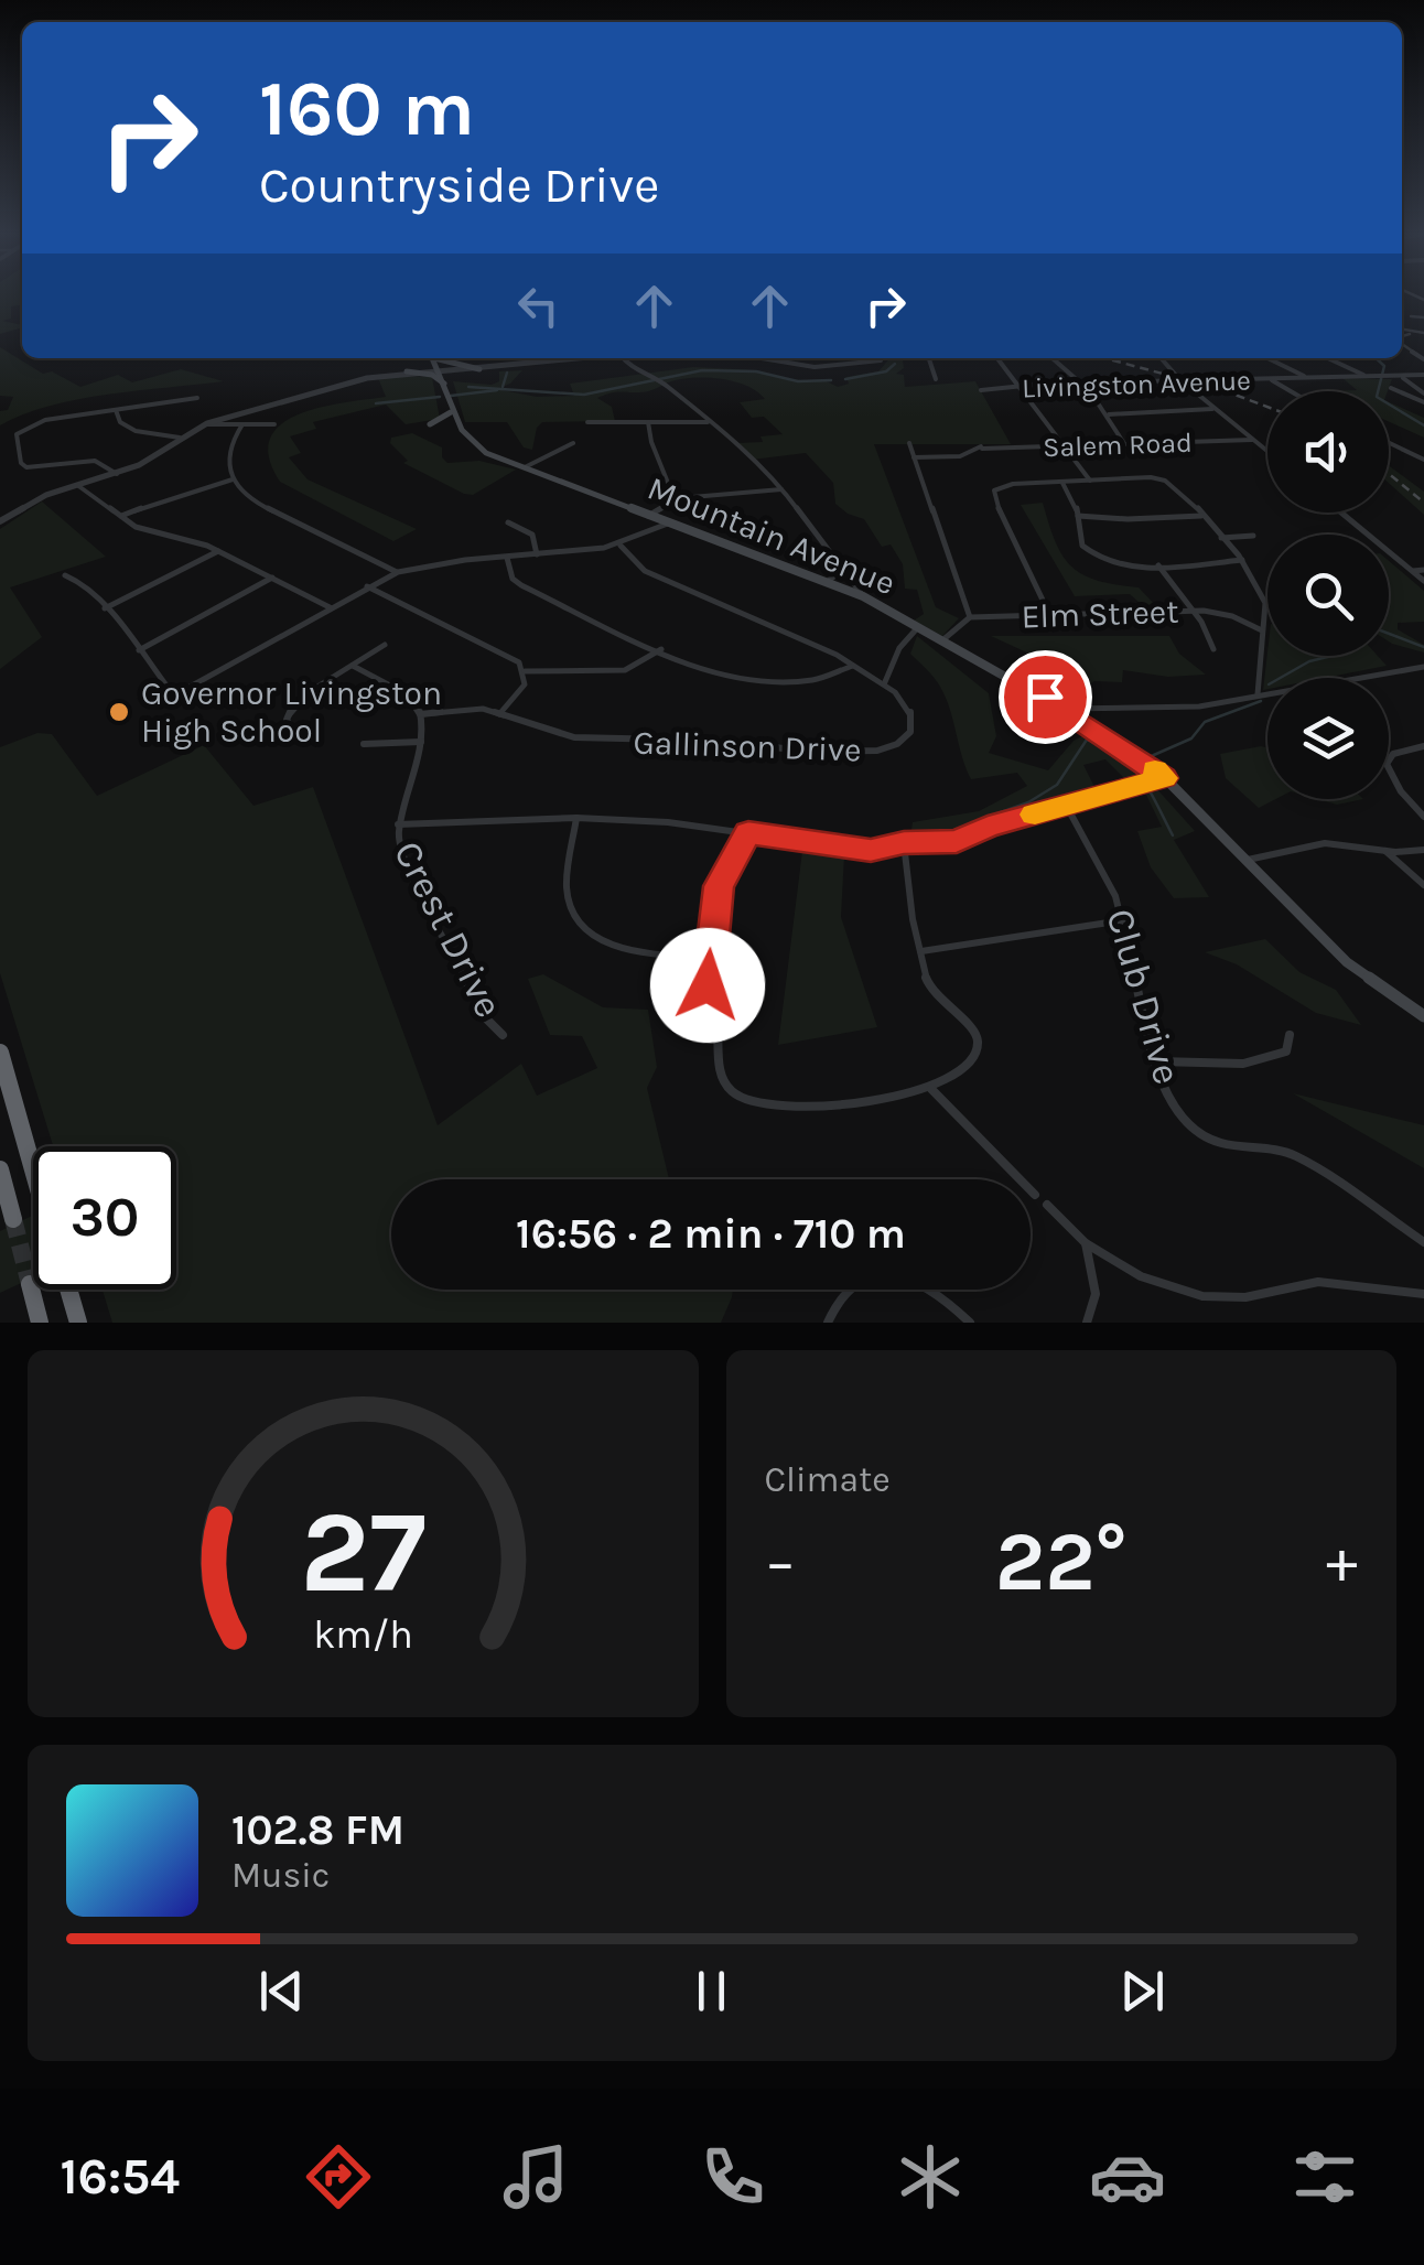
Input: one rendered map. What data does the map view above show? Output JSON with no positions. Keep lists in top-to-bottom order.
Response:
{
  "streets": {
    "main road": ["Mountain Avenue"],
    "street": [
      "Livingston Avenue",
      "Salem Road",
      "Elm Street",
      "Gallinson Drive",
      "Crest Drive",
      "Club Drive"
    ]
  },
  "crossings": [
    ["Gallinson Drive", "Crest Drive"]
  ],
  "places": ["Governor Livingston High School"],
  "page": {
    "turn": ["160 m", "Countryside Drive"],
    "limit": "30",
    "trip": "16:56 · 2 min · 710 m",
    "tile": "Climate",
    "heat": ["−", "22°", "+"],
    "song": ["102.8 FM", "Music"],
    "tabs": "16:54",
    "gauge": ["27", "km/h"]
  }
}
